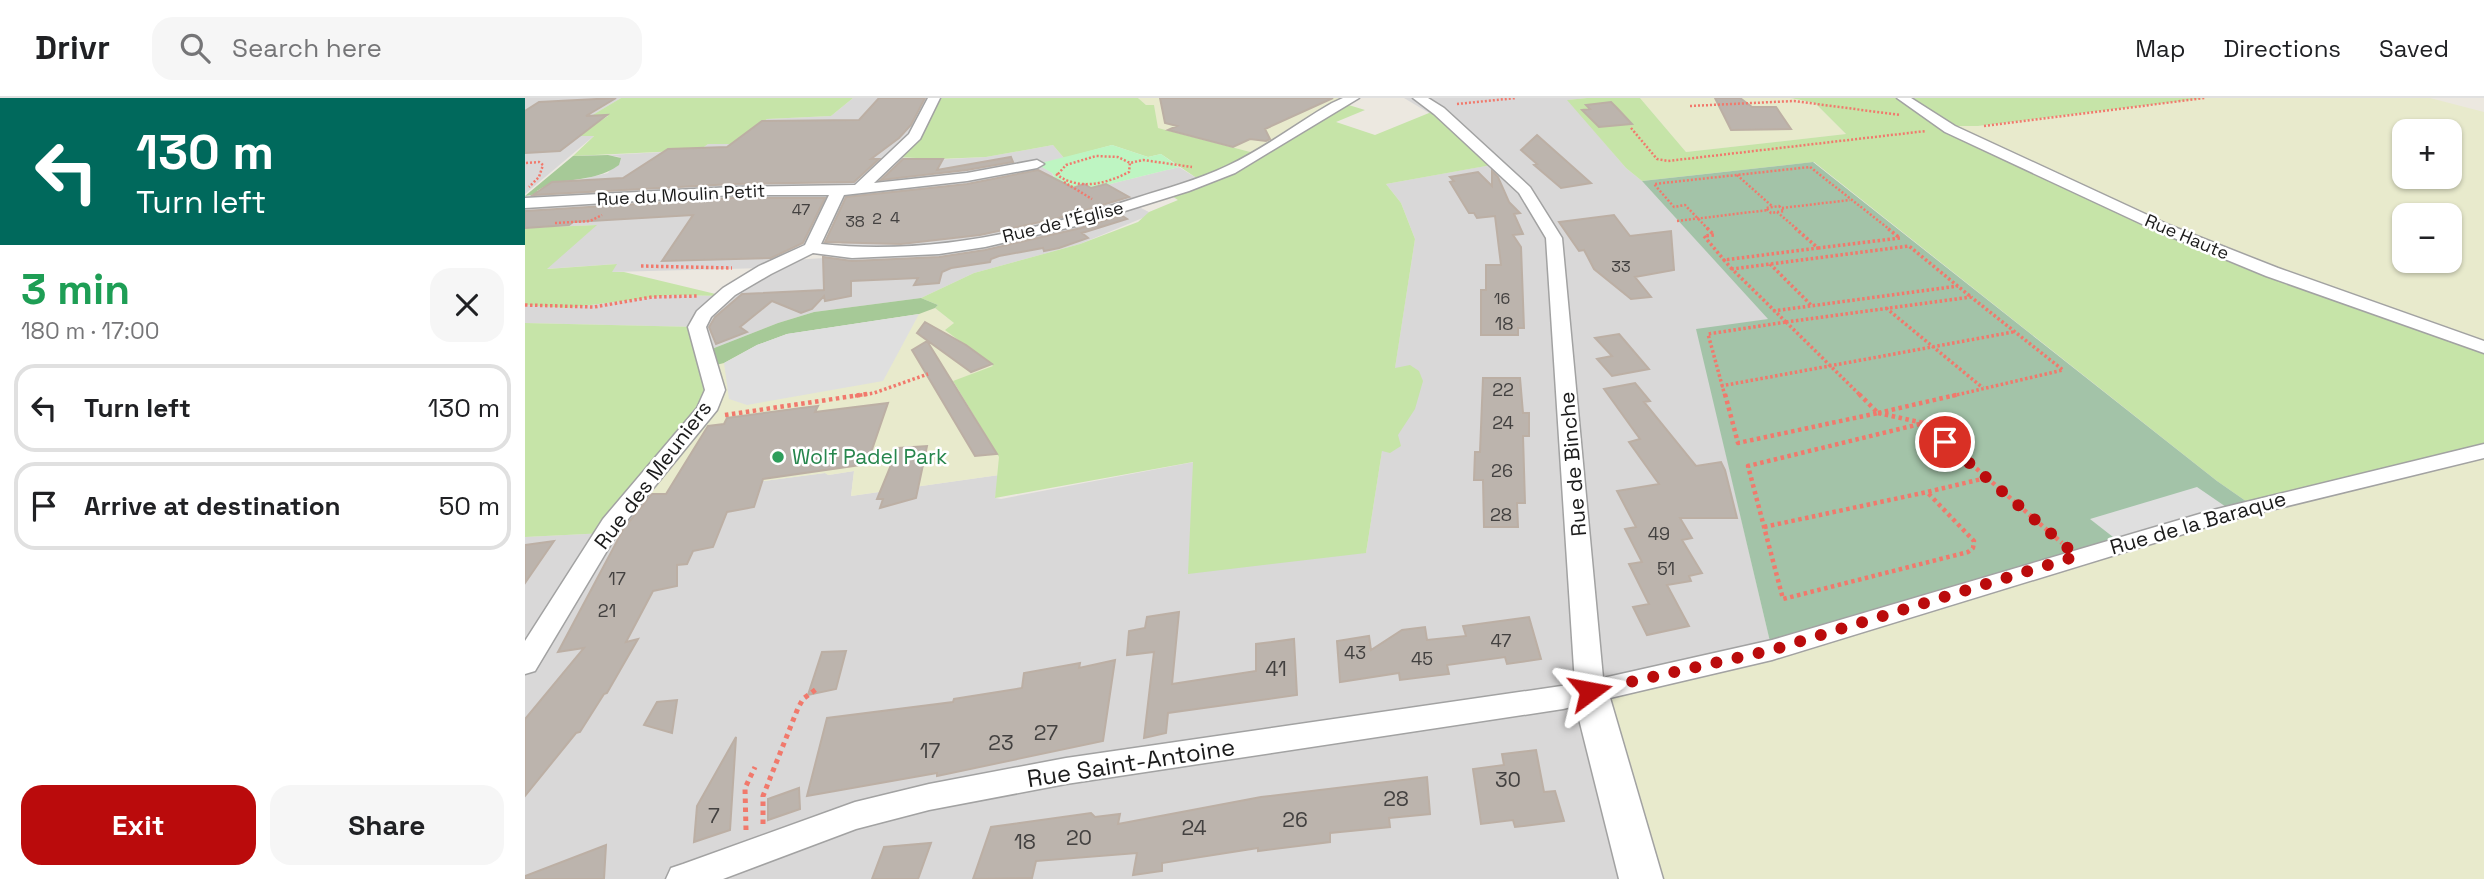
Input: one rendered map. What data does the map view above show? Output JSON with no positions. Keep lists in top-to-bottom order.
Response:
{
  "streets": {
    "street": [
      "Rue du Moulin Petit",
      "Rue de l'Église",
      "Rue Haute",
      "Rue de Binche",
      "Rue des Meuniers",
      "Rue de la Baraque",
      "Rue Saint-Antoine"
    ]
  },
  "crossings": [
    ["Rue de Binche", "Rue de la Baraque"],
    ["Rue de Binche", "Rue Saint-Antoine"],
    ["Rue de la Baraque", "Rue Saint-Antoine"]
  ],
  "places": ["Wolf Padel Park"],
  "house_numbers": [
    "47",
    "4",
    "2",
    "38",
    "33",
    "16",
    "18",
    "22",
    "24",
    "26",
    "28",
    "49",
    "51",
    "17",
    "21",
    "47",
    "43",
    "45",
    "41",
    "27",
    "23",
    "17",
    "30",
    "28",
    "7",
    "26",
    "24",
    "20",
    "18"
  ],
  "page": {
    "header": "Drivr",
    "search": "Search here",
    "nav": ["Map", "Directions", "Saved"],
    "turn": ["130 m", "Turn left"],
    "map_buttons": ["+", "−"],
    "heading": ["3 min", "180 m · 17:00"],
    "list": [
      {
        "name": "Turn left",
        "value": "130 m"
      },
      {
        "name": "Arrive at destination",
        "value": "50 m"
      }
    ],
    "buttons": ["Exit", "Share"]
  }
}
